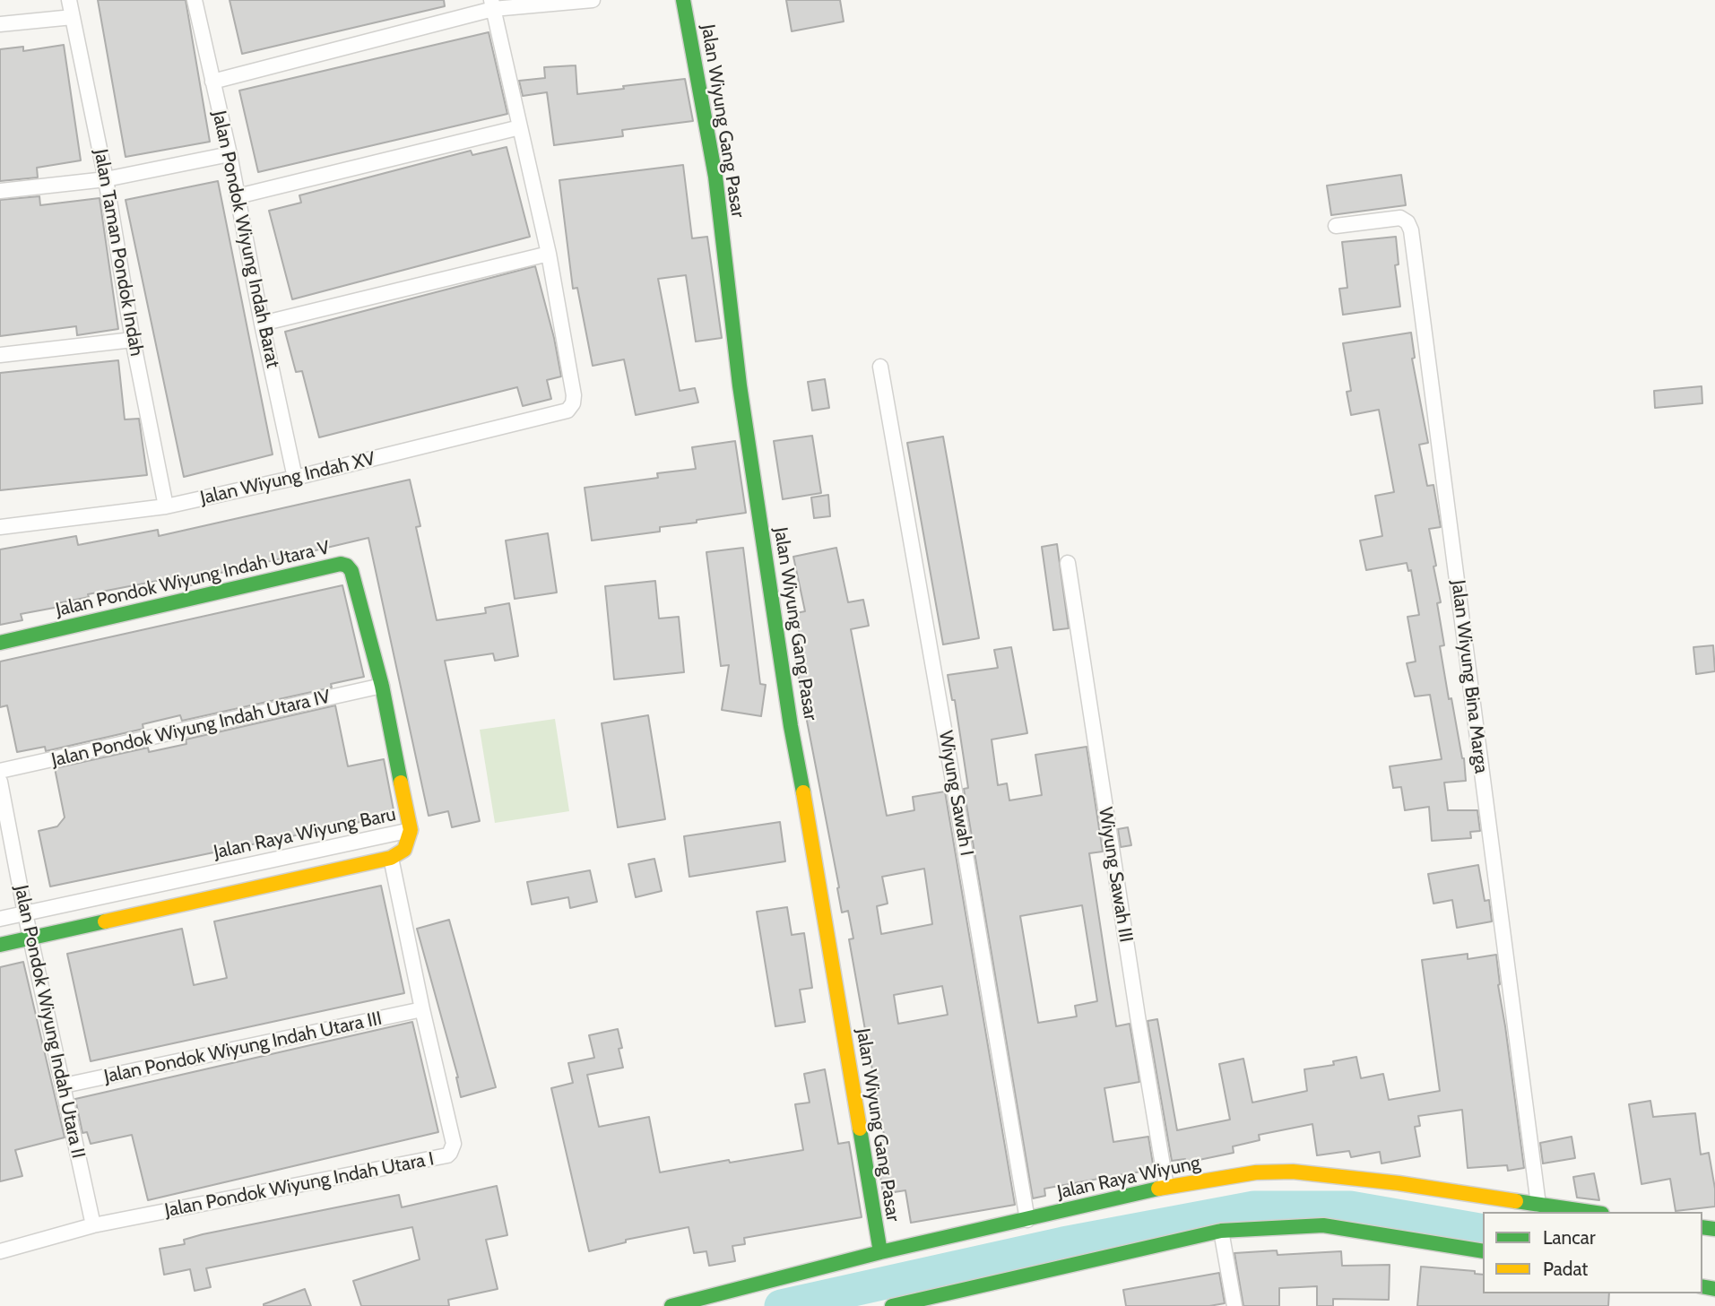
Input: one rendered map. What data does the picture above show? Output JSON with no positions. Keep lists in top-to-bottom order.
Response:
{
  "streets": {
    "street": [
      "Jalan Wiyung Gang Pasar",
      "Jalan Pondok Wiyung Indah Barat",
      "Jalan Taman Pondok Indah",
      "Jalan Wiyung Indah XV",
      "Jalan Pondok Wiyung Indah Utara V",
      "Jalan Wiyung Bina Marga",
      "Jalan Pondok Wiyung Indah Utara IV",
      "Wiyung Sawah I",
      "Jalan Raya Wiyung Baru",
      "Wiyung Sawah III",
      "Jalan Pondok Wiyung Indah Utara II",
      "Jalan Pondok Wiyung Indah Utara III",
      "Jalan Raya Wiyung",
      "Jalan Pondok Wiyung Indah Utara I"
    ]
  },
  "crossings": [
    ["Jalan Wiyung Gang Pasar", "Jalan Raya Wiyung"],
    ["Jalan Pondok Wiyung Indah Barat", "Jalan Wiyung Indah XV"],
    ["Jalan Taman Pondok Indah", "Jalan Wiyung Indah XV"],
    ["Jalan Pondok Wiyung Indah Utara V", "Jalan Pondok Wiyung Indah Utara IV"],
    ["Jalan Pondok Wiyung Indah Utara V", "Jalan Raya Wiyung Baru"],
    ["Jalan Wiyung Bina Marga", "Jalan Raya Wiyung"],
    ["Wiyung Sawah I", "Jalan Raya Wiyung"],
    ["Jalan Raya Wiyung Baru", "Jalan Pondok Wiyung Indah Utara II"],
    ["Jalan Raya Wiyung Baru", "Jalan Pondok Wiyung Indah Utara I"],
    ["Wiyung Sawah III", "Jalan Raya Wiyung"],
    ["Jalan Pondok Wiyung Indah Utara II", "Jalan Pondok Wiyung Indah Utara III"],
    ["Jalan Pondok Wiyung Indah Utara II", "Jalan Pondok Wiyung Indah Utara I"],
    ["Jalan Pondok Wiyung Indah Utara III", "Jalan Pondok Wiyung Indah Utara I"]
  ],
  "legend": ["Lancar", "Padat"]
}
